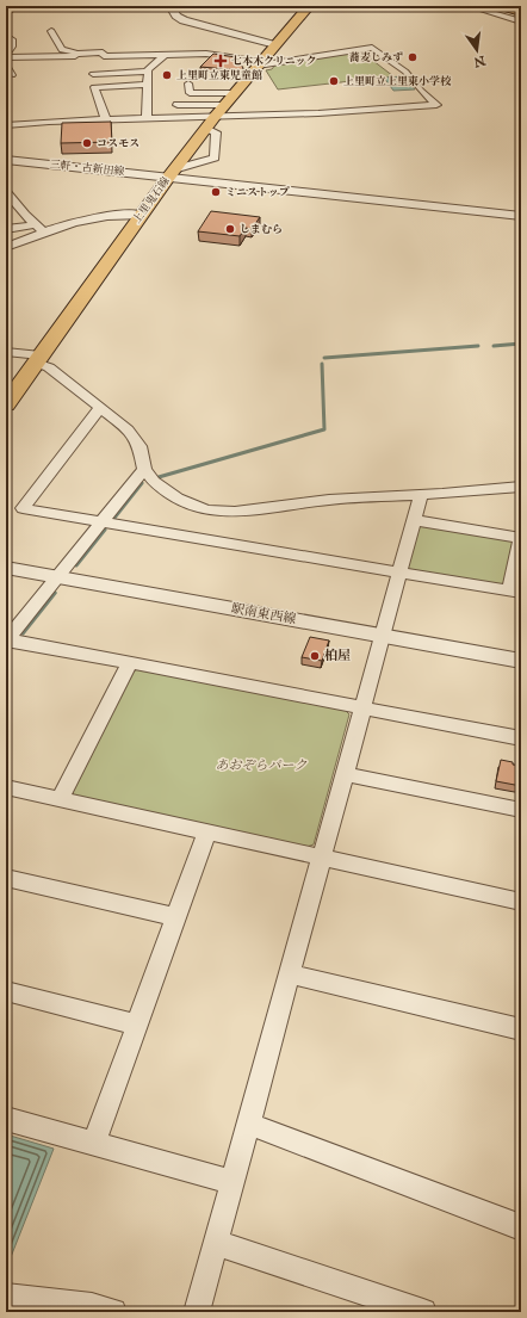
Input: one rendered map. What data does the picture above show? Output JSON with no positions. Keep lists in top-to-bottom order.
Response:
{
  "streets": {
    "main road": ["上里鬼石線"],
    "street": ["三軒・古新田線", "駅南東西線"]
  },
  "crossings": [
    ["三軒・古新田線", "上里鬼石線"]
  ],
  "parks": ["あおぞらパーク"],
  "places": {
    "other": [
      "蕎麦しみず",
      "上里町立東児童館",
      "上里町立上里東小学校",
      "コスモス",
      "ミニストップ",
      "しまむら",
      "柏屋"
    ],
    "health": ["七本木クリニック"]
  },
  "north": "bottom"
}
